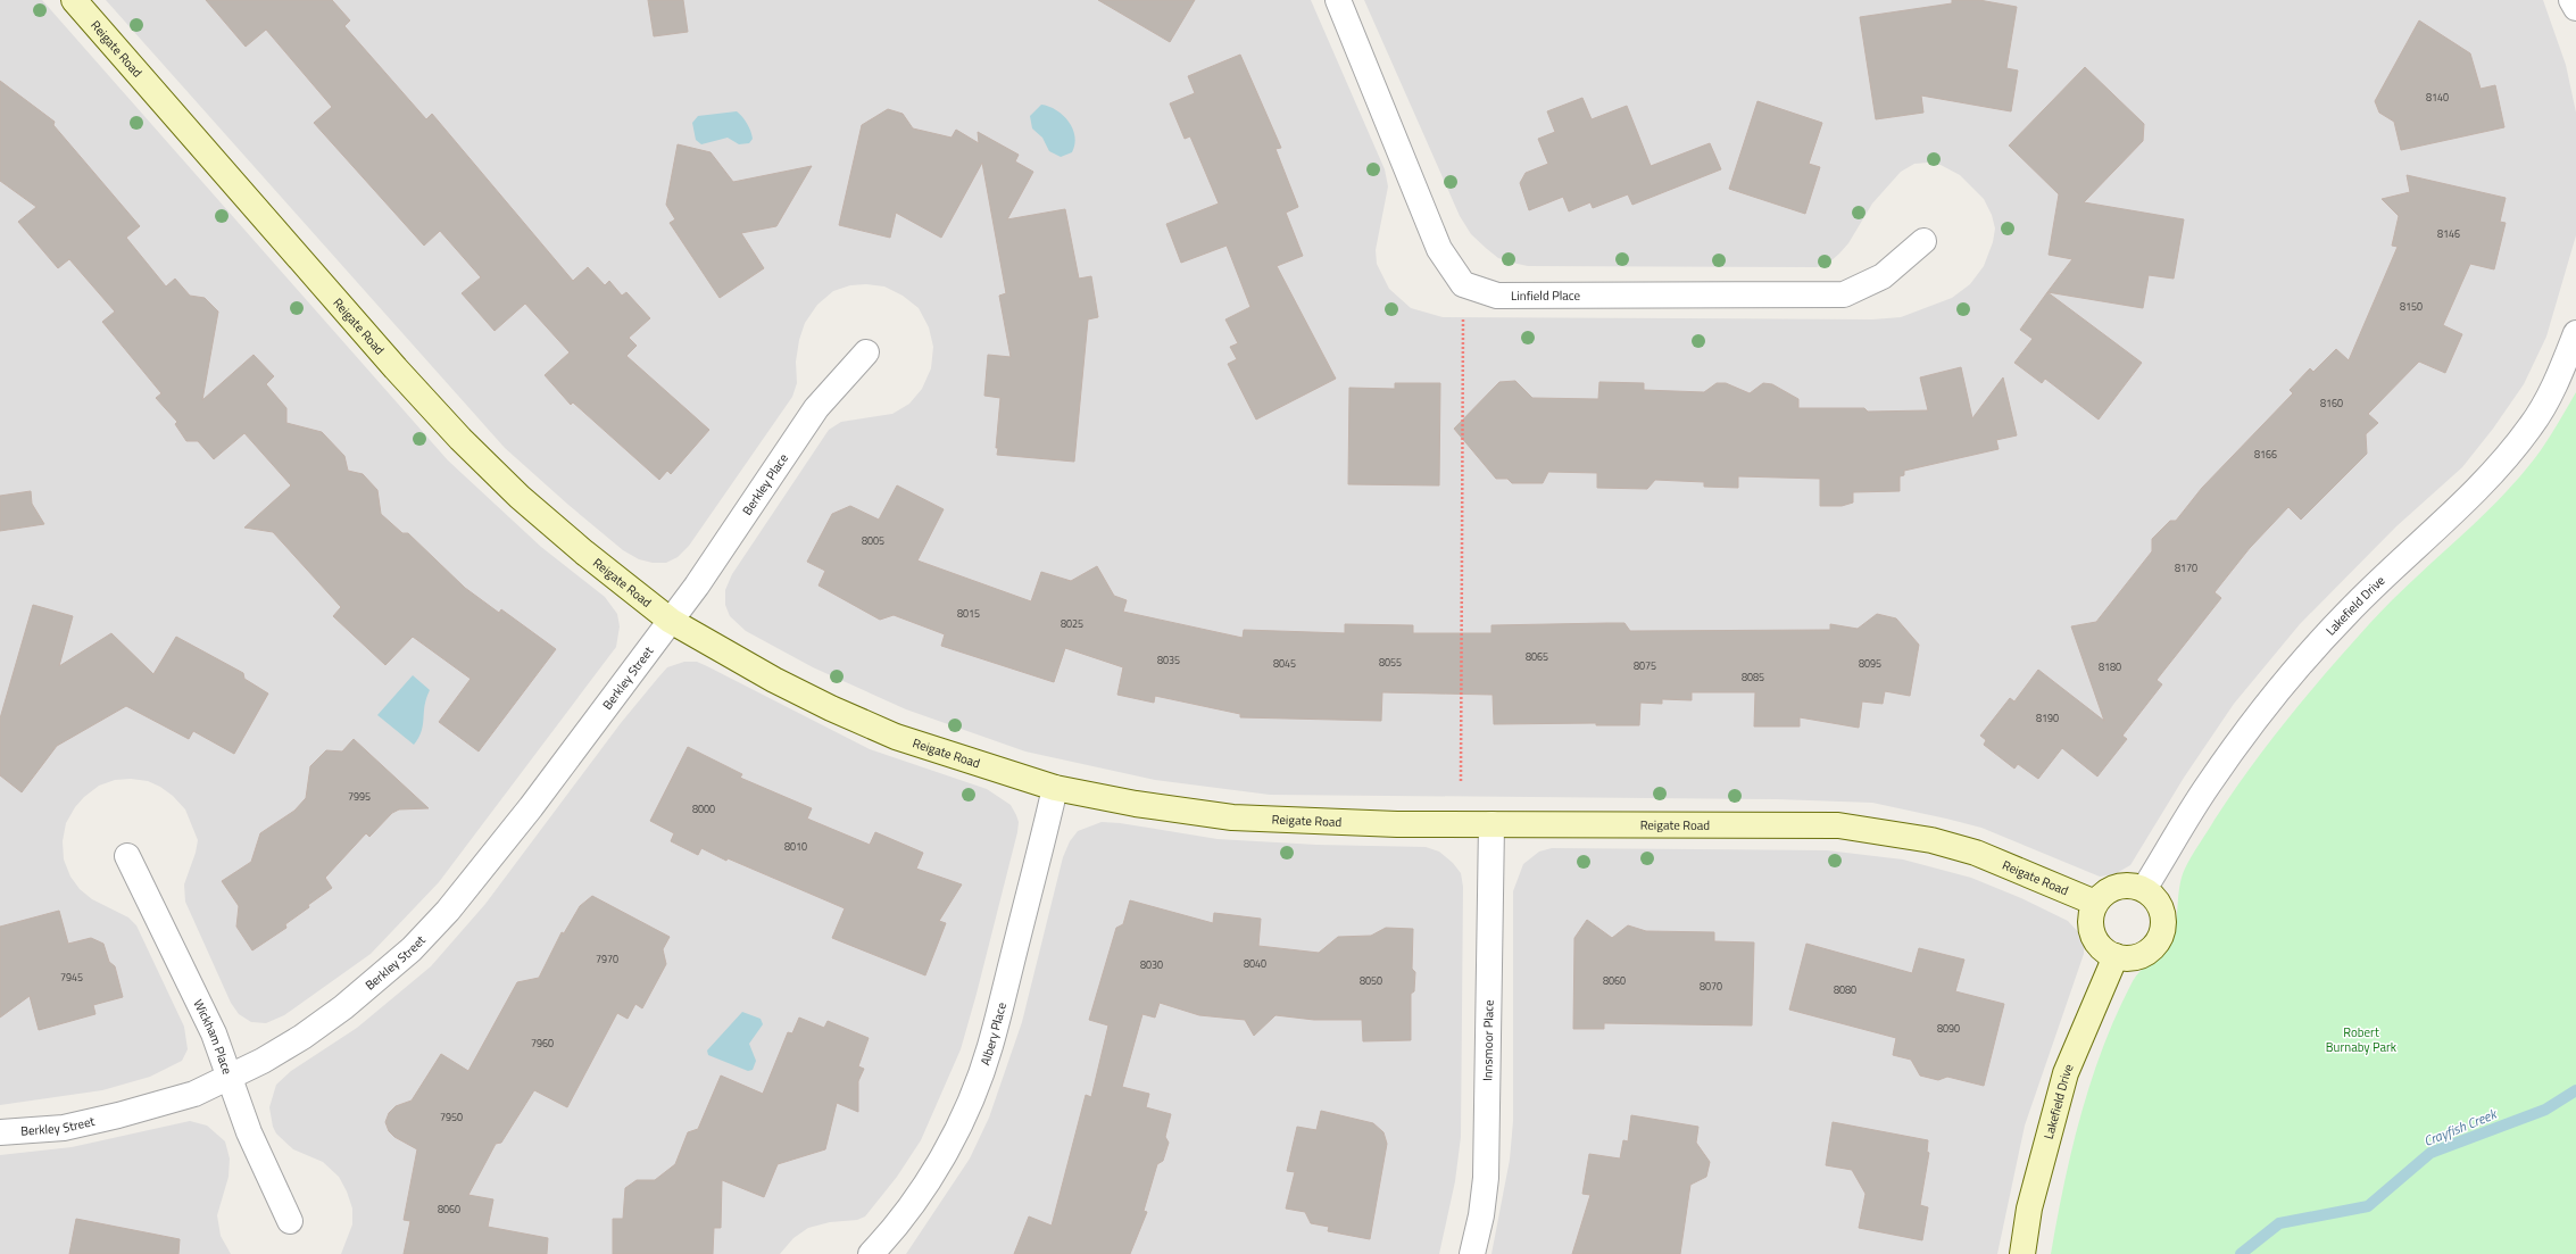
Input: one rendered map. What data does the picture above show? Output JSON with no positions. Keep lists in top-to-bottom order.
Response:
{
  "streets": {
    "street": [
      "Reigate Road",
      "Linfield Place",
      "Berkley Place",
      "Lakefield Drive",
      "Berkley Street",
      "Albery Place",
      "Wickham Place",
      "Innsmoor Place"
    ]
  },
  "crossings": [
    ["Reigate Road", "Berkley Place"],
    ["Reigate Road", "Lakefield Drive"],
    ["Reigate Road", "Berkley Street"],
    ["Reigate Road", "Albery Place"],
    ["Reigate Road", "Innsmoor Place"],
    ["Berkley Place", "Berkley Street"],
    ["Berkley Street", "Wickham Place"]
  ],
  "water": ["Crayfish Creek"],
  "parks": ["Robert Burnaby Park"],
  "house_numbers": [
    "8140",
    "8146",
    "8150",
    "8160",
    "8166",
    "8005",
    "8170",
    "8015",
    "8025",
    "8065",
    "8035",
    "8055",
    "8045",
    "8095",
    "8075",
    "8180",
    "8085",
    "8190",
    "7995",
    "8000",
    "8010",
    "7970",
    "8040",
    "8030",
    "7945",
    "8050",
    "8060",
    "8070",
    "8080",
    "8090",
    "7960",
    "7950",
    "8060"
  ]
}
